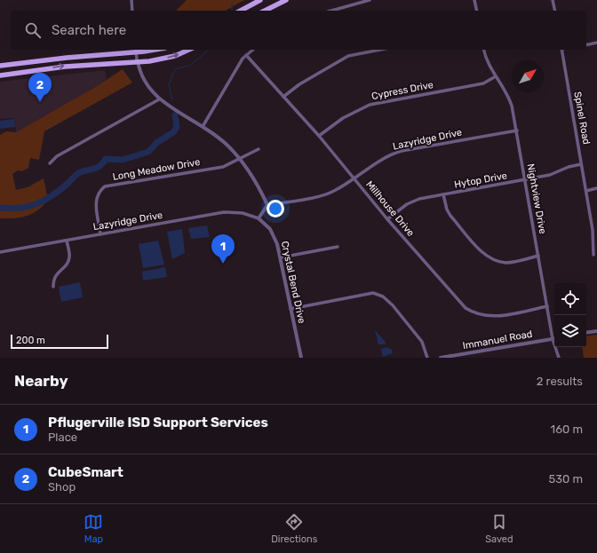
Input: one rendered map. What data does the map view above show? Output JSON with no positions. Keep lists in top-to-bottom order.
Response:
{
  "streets": {
    "street": [
      "Cypress Drive",
      "Spinel Road",
      "Lazyridge Drive",
      "Long Meadow Drive",
      "Hytop Drive",
      "Nightview Drive",
      "Millhouse Drive",
      "Crystal Bend Drive",
      "Immanuel Road"
    ]
  },
  "crossings": [
    ["Cypress Drive", "Nightview Drive"],
    ["Cypress Drive", "Millhouse Drive"],
    ["Spinel Road", "Hytop Drive"],
    ["Lazyridge Drive", "Long Meadow Drive"],
    ["Lazyridge Drive", "Nightview Drive"],
    ["Lazyridge Drive", "Millhouse Drive"],
    ["Lazyridge Drive", "Crystal Bend Drive"],
    ["Hytop Drive", "Nightview Drive"],
    ["Hytop Drive", "Millhouse Drive"],
    ["Nightview Drive", "Millhouse Drive"]
  ],
  "scale_bar": "200 m",
  "north": "top right",
  "page": {
    "search": "Search here",
    "pins": ["2", "1"],
    "scale": "200 m",
    "heading": ["Nearby", "2 results"],
    "list": [
      {
        "mark": "1",
        "name": "Pflugerville ISD Support Services",
        "note": "Place",
        "value": "160 m"
      },
      {
        "mark": "2",
        "name": "CubeSmart",
        "note": "Shop",
        "value": "530 m"
      }
    ],
    "nav": ["Map", "Directions", "Saved"]
  }
}
